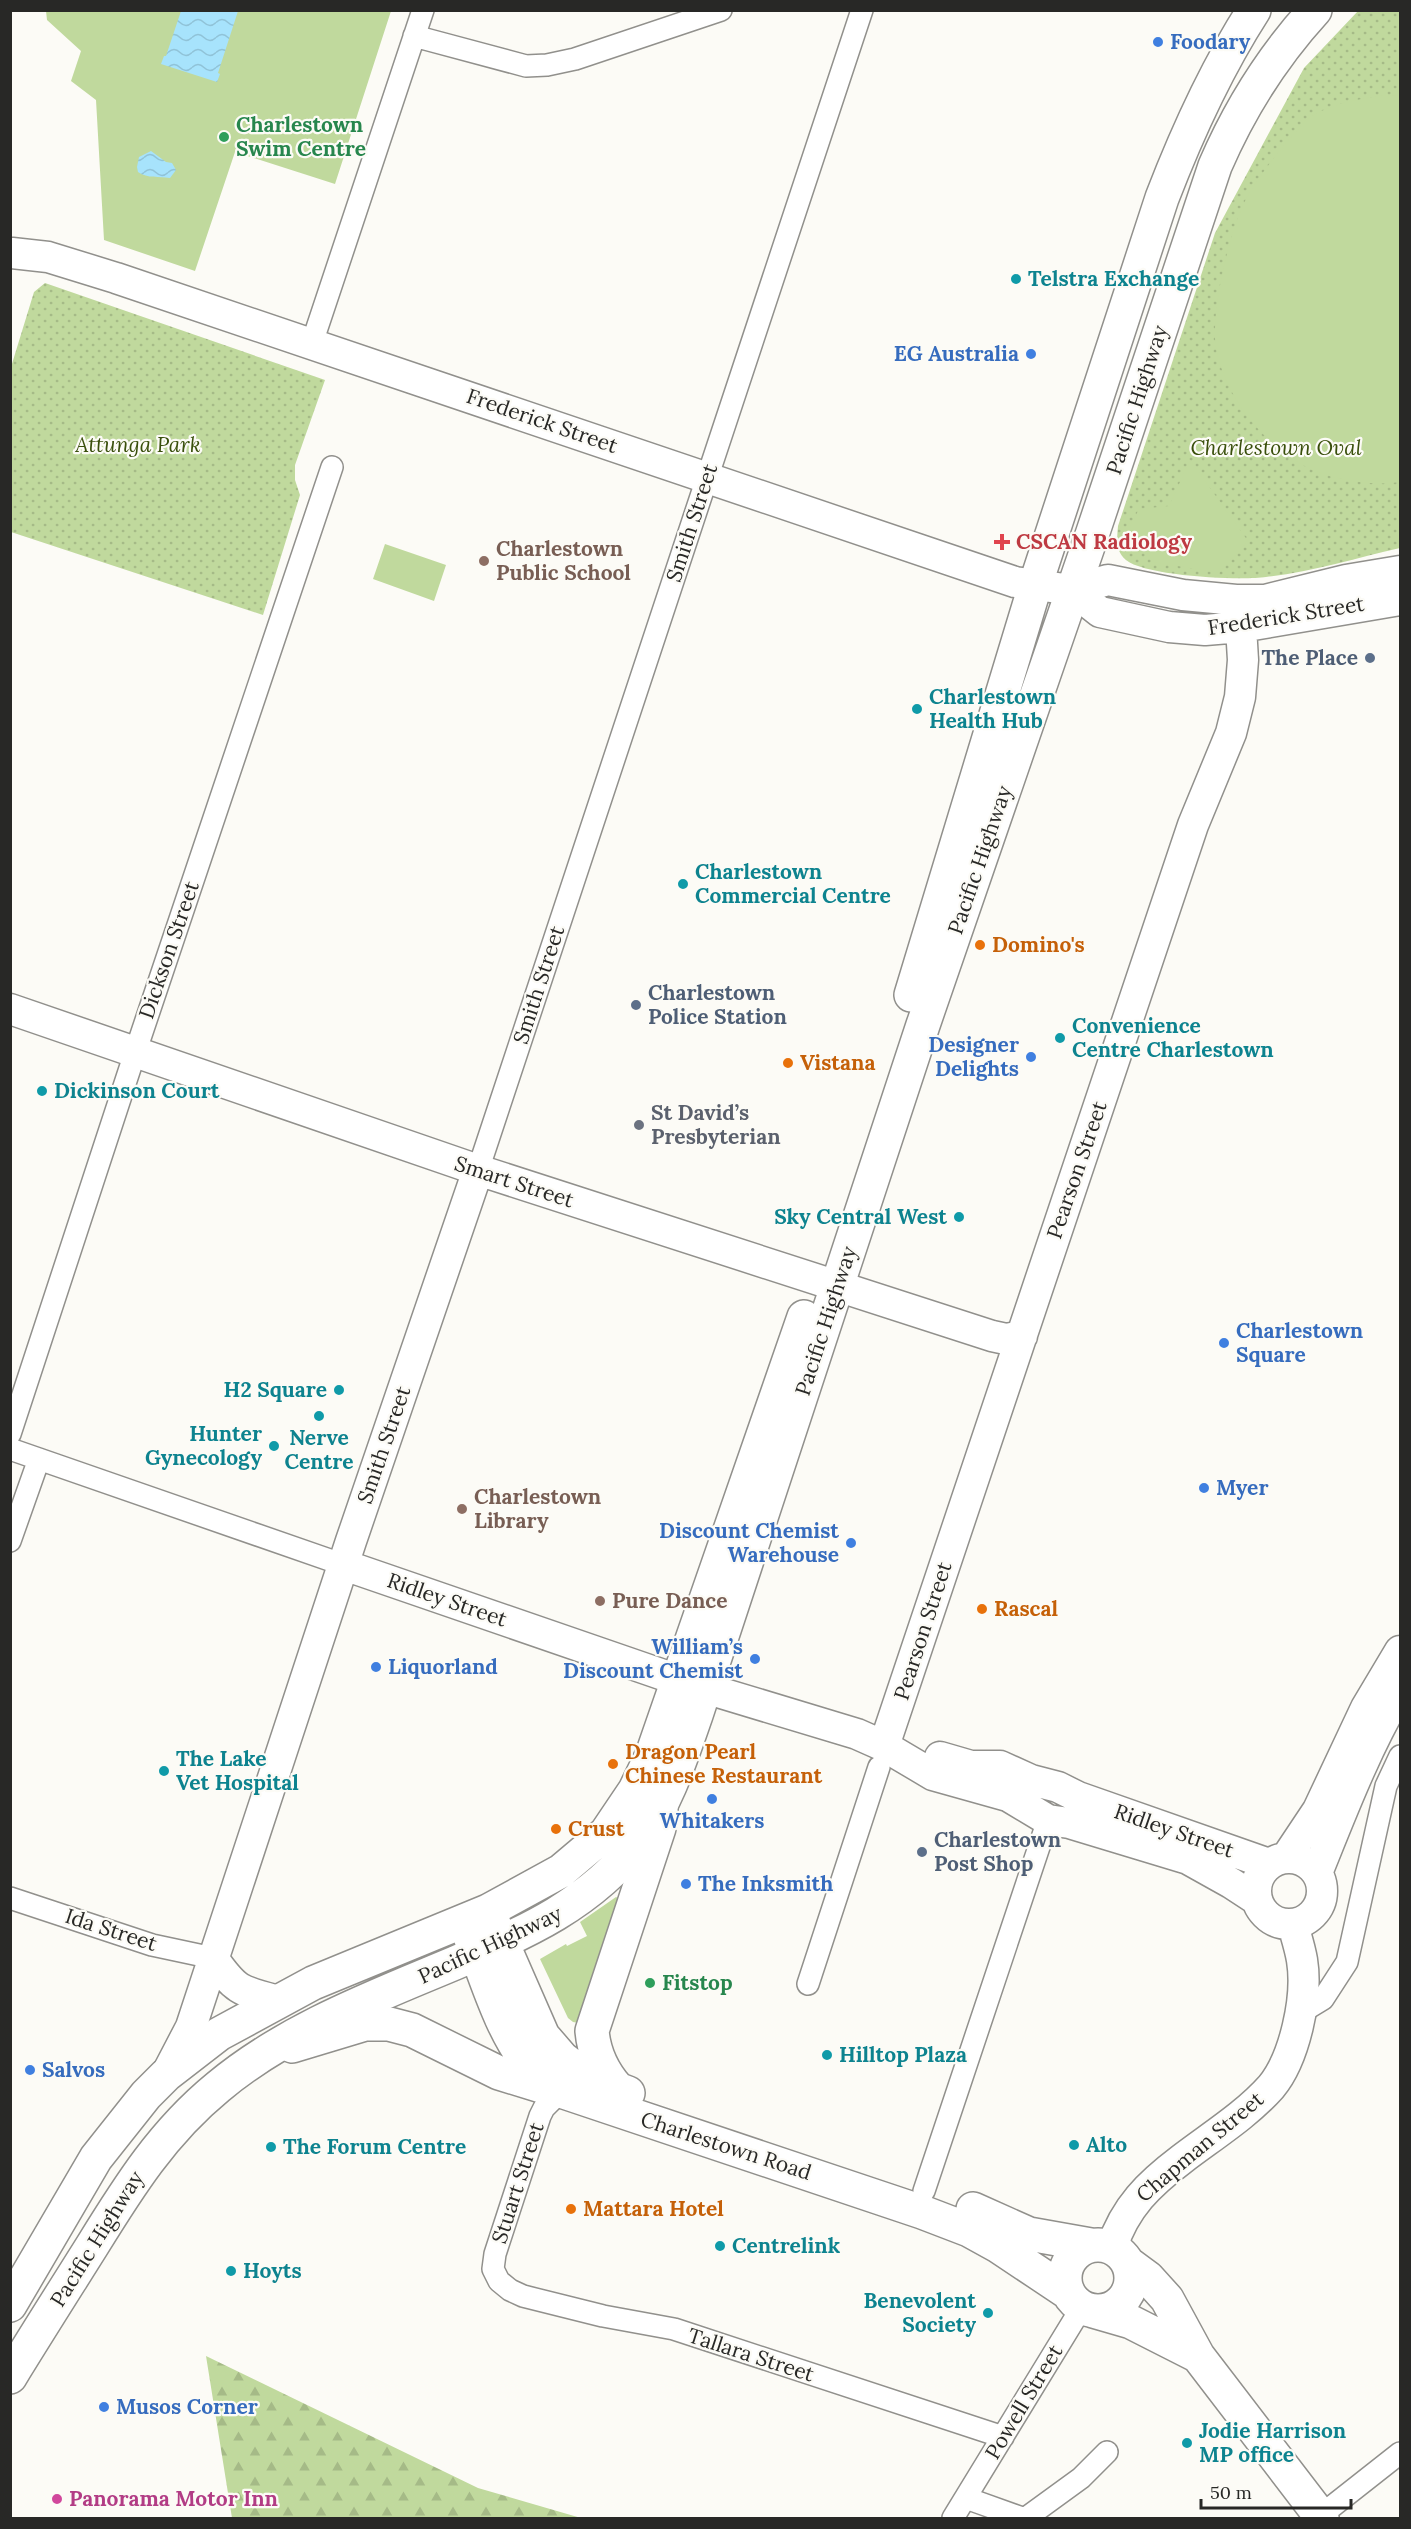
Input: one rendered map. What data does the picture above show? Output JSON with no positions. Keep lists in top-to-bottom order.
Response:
{
  "streets": {
    "main road": ["Pacific Highway", "Charlestown Road"],
    "street": [
      "Frederick Street",
      "Smith Street",
      "Dickson Street",
      "Pearson Street",
      "Smart Street",
      "Ridley Street",
      "Ida Street",
      "Chapman Street",
      "Stuart Street",
      "Tallara Street",
      "Powell Street"
    ]
  },
  "crossings": [
    ["Pacific Highway", "Frederick Street"],
    ["Pacific Highway", "Smith Street"],
    ["Pacific Highway", "Smart Street"],
    ["Pacific Highway", "Ridley Street"],
    ["Pacific Highway", "Charlestown Road"],
    ["Frederick Street", "Smith Street"],
    ["Frederick Street", "Pearson Street"],
    ["Smith Street", "Smart Street"],
    ["Smith Street", "Ridley Street"],
    ["Smith Street", "Ida Street"],
    ["Dickson Street", "Smart Street"],
    ["Pearson Street", "Smart Street"],
    ["Pearson Street", "Ridley Street"],
    ["Ridley Street", "Chapman Street"],
    ["Charlestown Road", "Chapman Street"],
    ["Charlestown Road", "Stuart Street"],
    ["Charlestown Road", "Powell Street"],
    ["Chapman Street", "Powell Street"],
    ["Stuart Street", "Tallara Street"],
    ["Tallara Street", "Powell Street"]
  ],
  "parks": ["Attunga Park", "Charlestown Oval"],
  "places": {
    "other": [
      "Foodary",
      "Charlestown Swim Centre",
      "Telstra Exchange",
      "EG Australia",
      "Charlestown Public School",
      "The Place",
      "Charlestown Health Hub",
      "Charlestown Commercial Centre",
      "Domino's",
      "Charlestown Police Station",
      "Convenience Centre Charlestown",
      "Designer Delights",
      "Vistana",
      "Dickinson Court",
      "St David’s Presbyterian",
      "Sky Central West",
      "Charlestown Square",
      "H2 Square",
      "Nerve Centre",
      "Hunter Gynecology",
      "Myer",
      "Charlestown Library",
      "Discount Chemist Warehouse",
      "Pure Dance",
      "Rascal",
      "William’s Discount Chemist",
      "Liquorland",
      "Dragon Pearl Chinese Restaurant",
      "The Lake Vet Hospital",
      "Whitakers",
      "Crust",
      "Charlestown Post Shop",
      "The Inksmith",
      "Fitstop",
      "Hilltop Plaza",
      "Salvos",
      "Alto",
      "The Forum Centre",
      "Mattara Hotel",
      "Centrelink",
      "Hoyts",
      "Benevolent Society",
      "Musos Corner",
      "Jodie Harrison MP office",
      "Panorama Motor Inn"
    ],
    "health": ["CSCAN Radiology"]
  },
  "scale_bar": "50 m"
}
